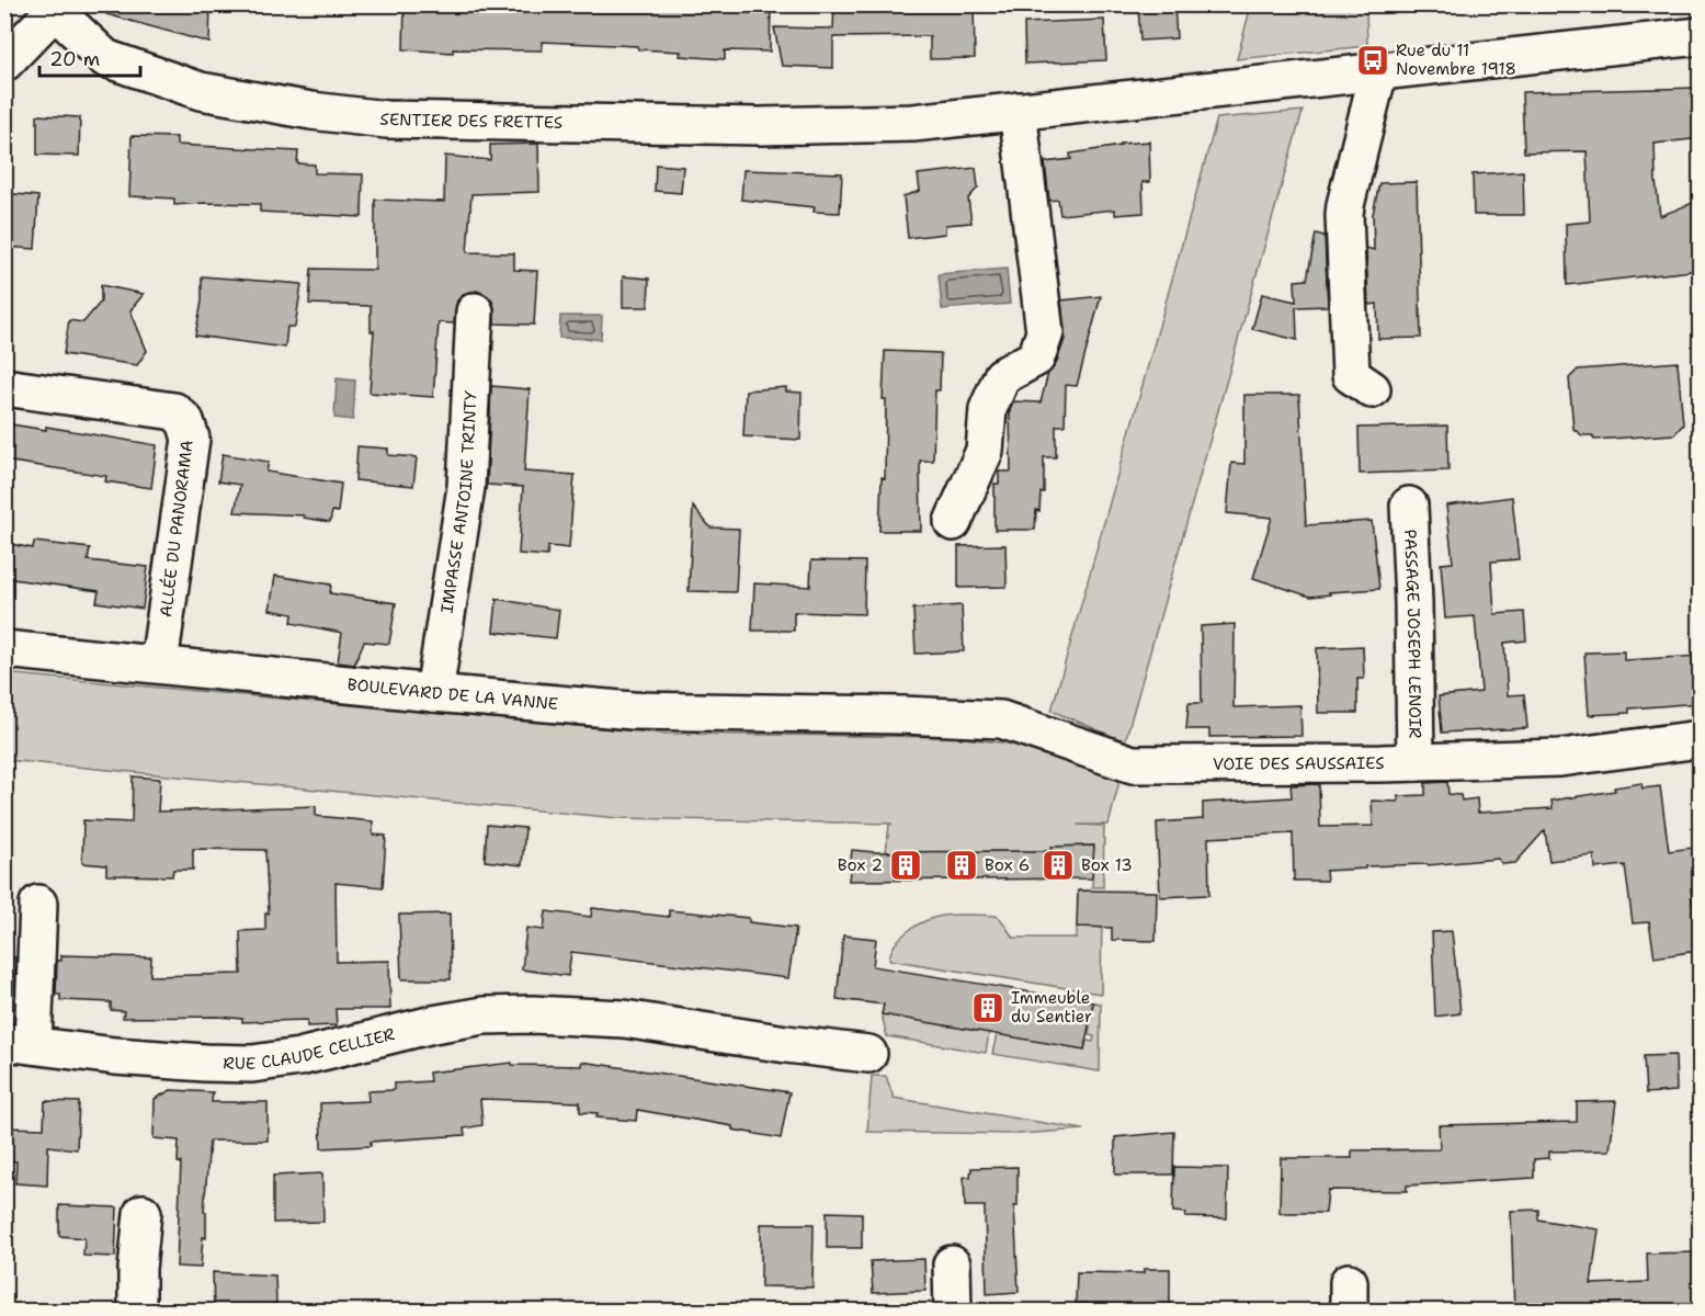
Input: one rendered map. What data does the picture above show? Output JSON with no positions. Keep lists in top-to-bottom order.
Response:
{
  "streets": {
    "street": [
      "SENTIER DES FRETTES",
      "IMPASSE ANTOINE TRINTY",
      "ALLÉE DU PANORAMA",
      "PASSAGE JOSEPH LENOIR",
      "BOULEVARD DE LA VANNE",
      "VOIE DES SAUSSAIES",
      "RUE CLAUDE CELLIER"
    ]
  },
  "crossings": [
    ["IMPASSE ANTOINE TRINTY", "BOULEVARD DE LA VANNE"],
    ["ALLÉE DU PANORAMA", "BOULEVARD DE LA VANNE"],
    ["PASSAGE JOSEPH LENOIR", "VOIE DES SAUSSAIES"],
    ["BOULEVARD DE LA VANNE", "VOIE DES SAUSSAIES"]
  ],
  "places": {
    "bus stop": ["Rue du 11 Novembre 1918"],
    "building": [
      "Box 2",
      "Box 6",
      "Box 13",
      "Immeuble du Sentier"
    ]
  },
  "scale_bar": "20 m"
}
